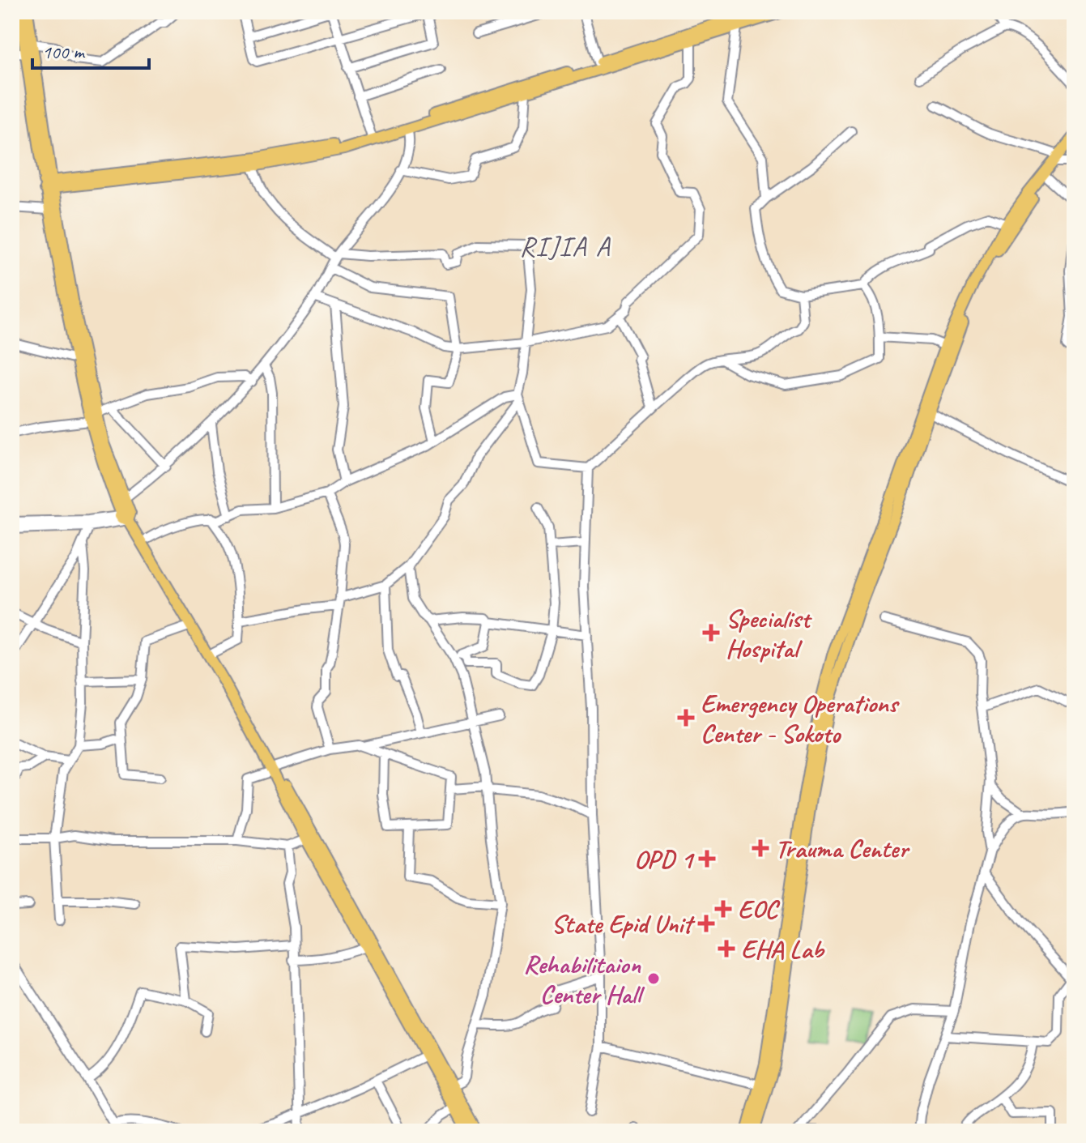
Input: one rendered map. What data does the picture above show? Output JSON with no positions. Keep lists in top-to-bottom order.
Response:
{
  "districts": ["RIJIA A"],
  "places": {
    "health": [
      "Specialist Hospital",
      "Emergency Operations Center - Sokoto",
      "Trauma Center",
      "OPD 1",
      "EOC",
      "State Epid Unit",
      "EHA Lab"
    ],
    "other": ["Rehabilitaion Center Hall"]
  },
  "scale_bar": "100 m"
}
